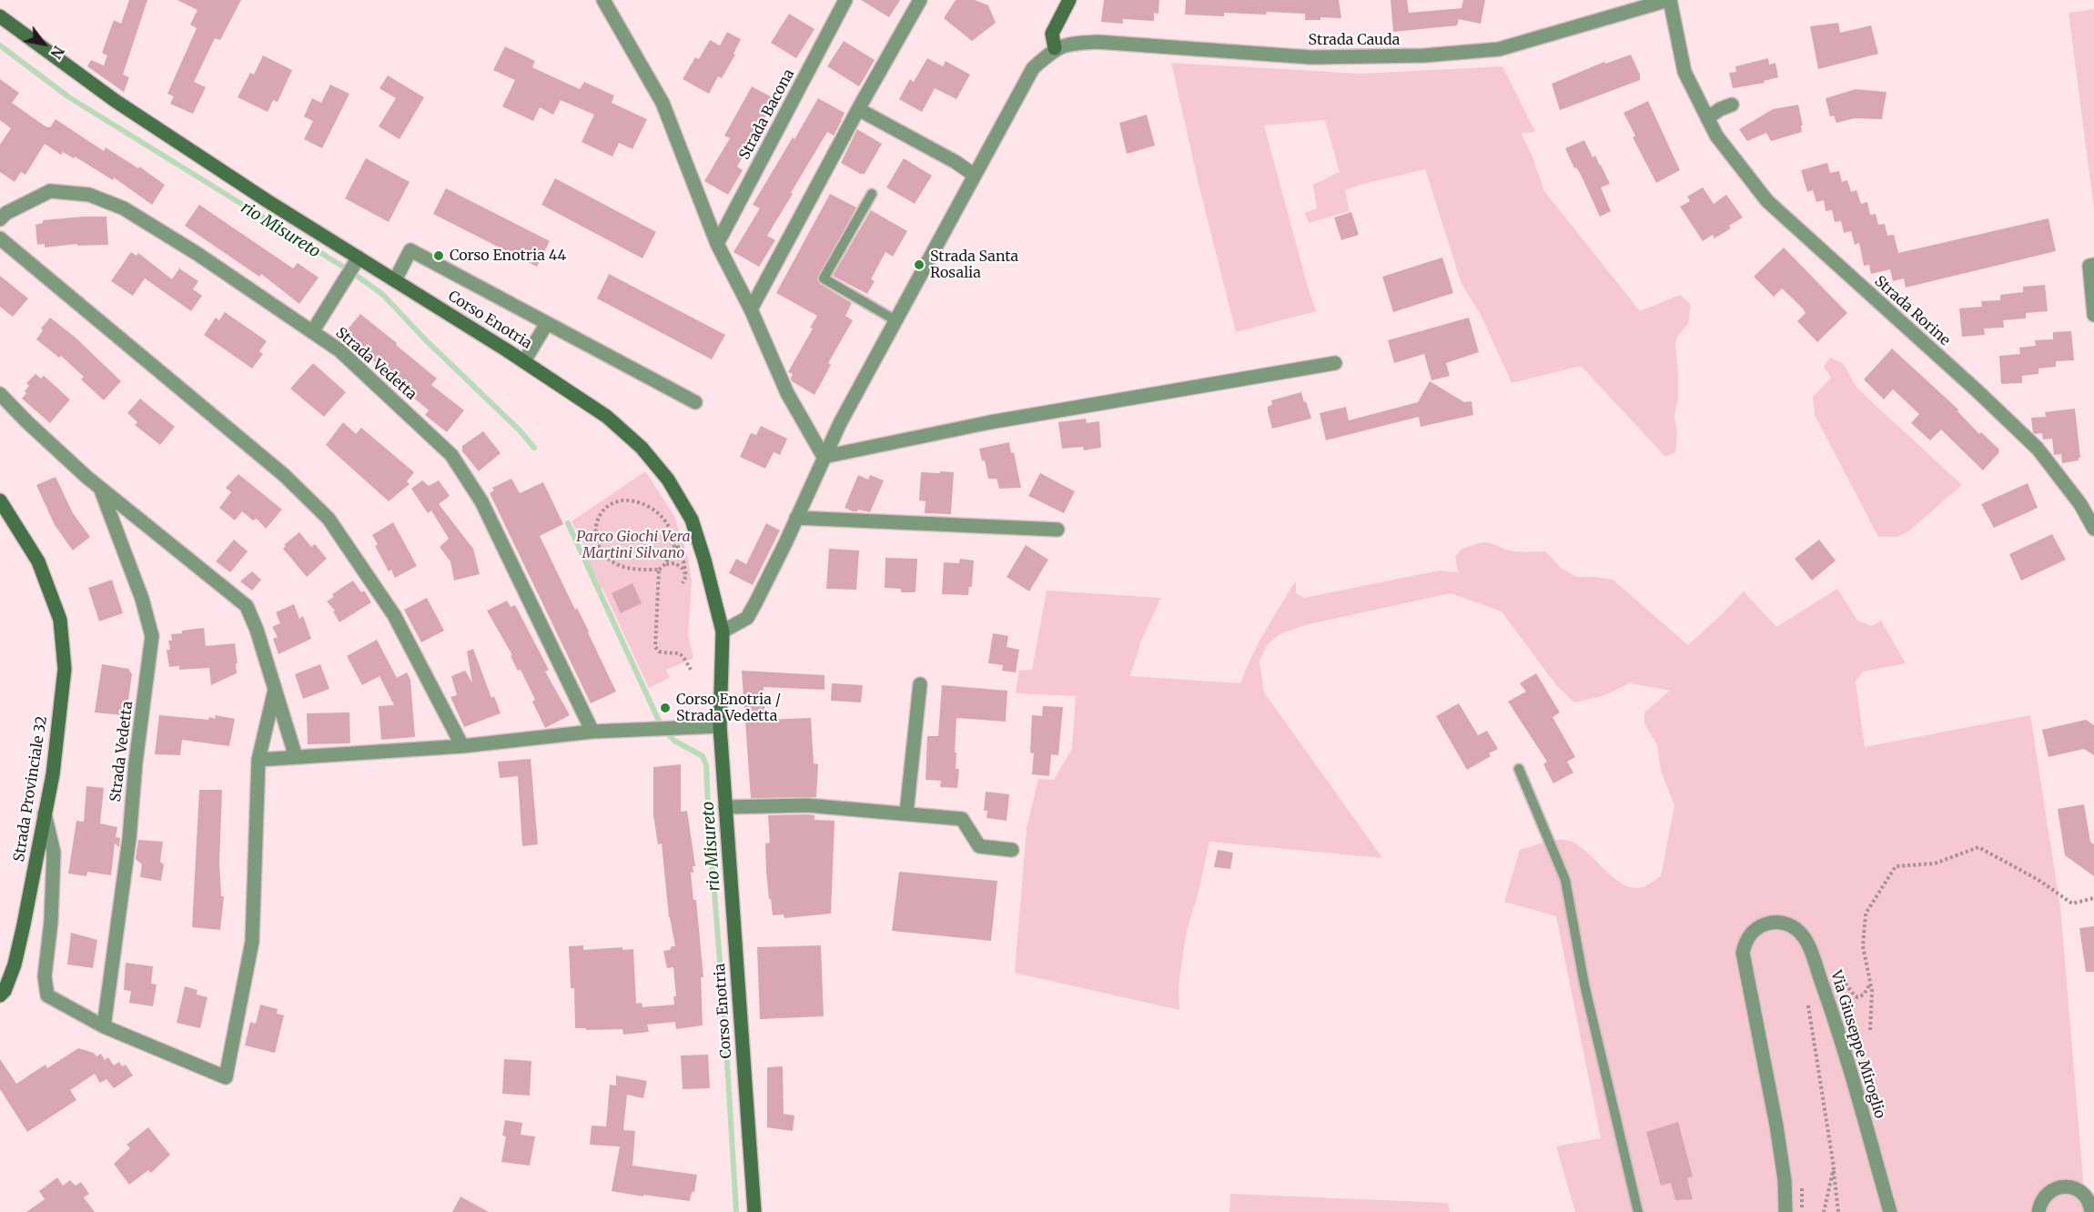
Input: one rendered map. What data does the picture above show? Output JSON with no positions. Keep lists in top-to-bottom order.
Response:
{
  "streets": {
    "main road": ["Corso Enotria", "Strada Provinciale 32"],
    "street": [
      "Strada Cauda",
      "Strada Bacona",
      "Strada Rorine",
      "Strada Vedetta",
      "Via Giuseppe Miroglio"
    ]
  },
  "crossings": [
    ["Strada Cauda", "Strada Rorine"]
  ],
  "water": ["rio Misureto"],
  "parks": ["Parco Giochi Vera Martini Silvano"],
  "places": ["Corso Enotria 44", "Strada Santa Rosalia", "Corso Enotria / Strada Vedetta"],
  "north": "bottom right"
}
